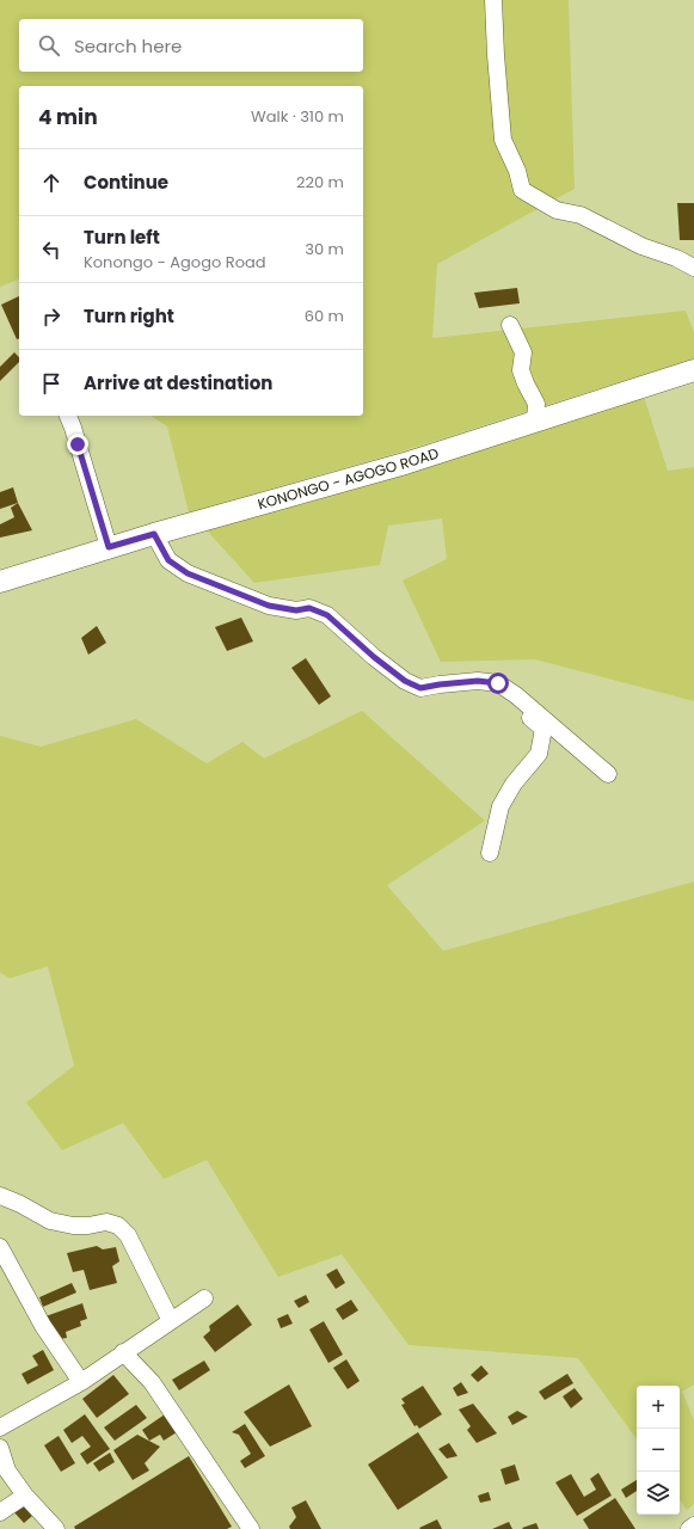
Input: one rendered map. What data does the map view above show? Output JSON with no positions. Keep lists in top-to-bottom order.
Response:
{
  "streets": {
    "main road": ["KONONGO - AGOGO ROAD"]
  },
  "page": {
    "search": "Search here",
    "heading": ["4 min", "Walk · 310 m"],
    "list": [
      ["Continue", "220 m"],
      ["Turn left", "Konongo - Agogo Road", "30 m"],
      ["Turn right", "60 m"],
      "Arrive at destination"
    ],
    "map_buttons": ["+", "−"]
  }
}
